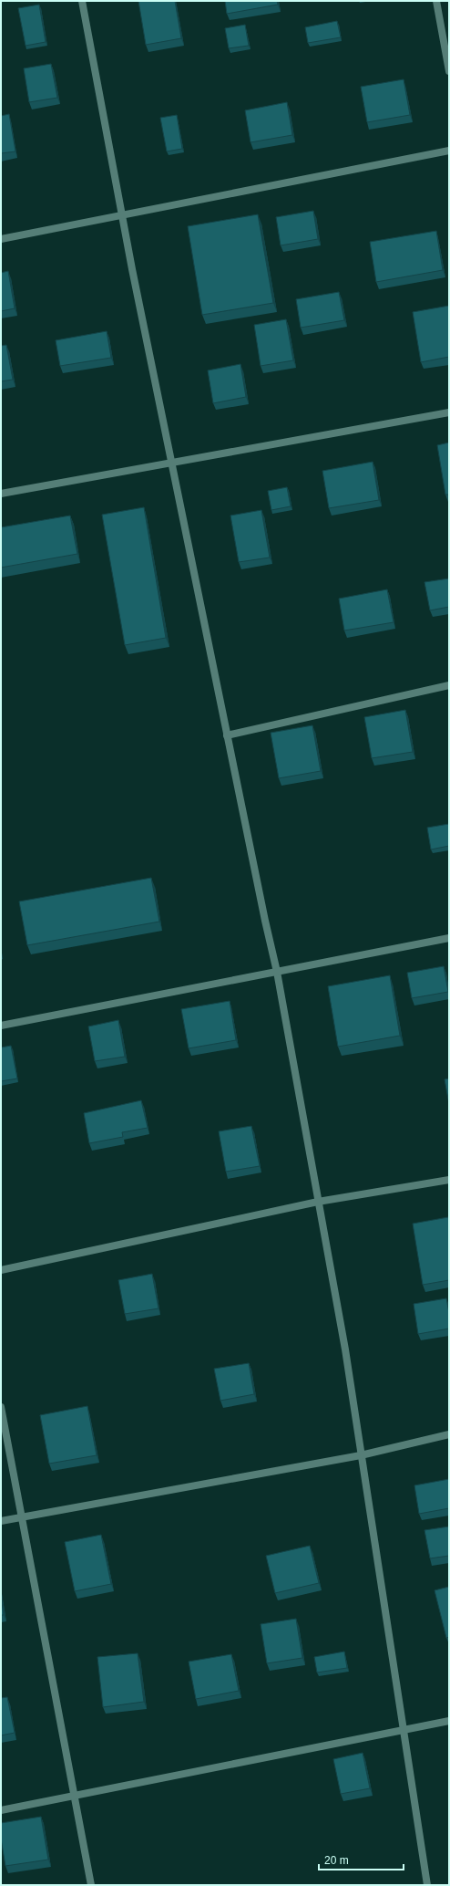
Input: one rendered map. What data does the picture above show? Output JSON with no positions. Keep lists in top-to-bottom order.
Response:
{
  "scale_bar": "20 m"
}
